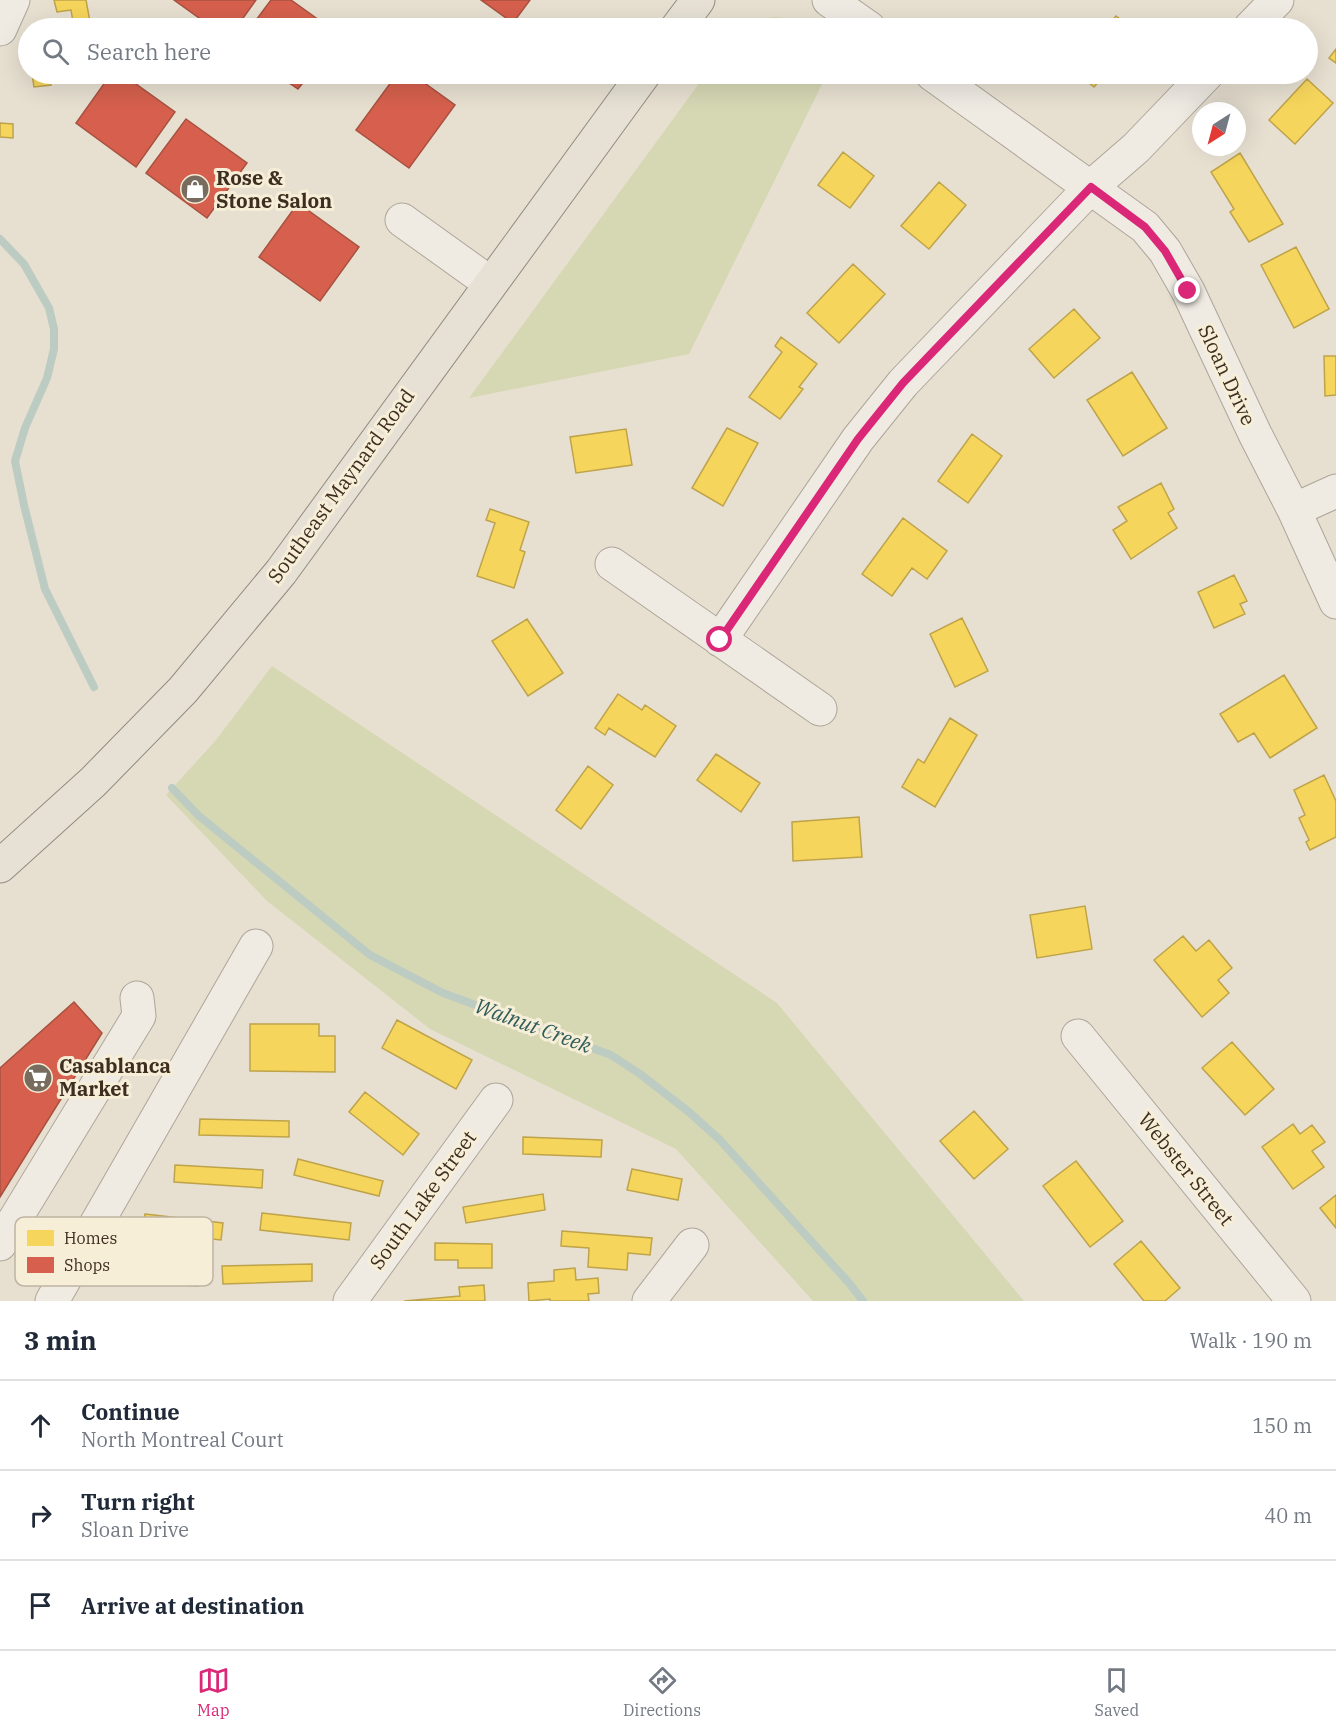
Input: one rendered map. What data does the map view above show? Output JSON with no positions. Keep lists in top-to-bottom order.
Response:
{
  "streets": {
    "main road": ["Southeast Maynard Road"],
    "street": ["Sloan Drive", "Webster Street", "South Lake Street"]
  },
  "water": ["Walnut Creek"],
  "places": {
    "shop": ["Rose & Stone Salon"],
    "supermarket": ["Casablanca Market"]
  },
  "legend": ["Homes", "Shops"],
  "north": "bottom left",
  "page": {
    "search": "Search here",
    "heading": ["3 min", "Walk · 190 m"],
    "list": [
      ["Continue", "North Montreal Court", "150 m"],
      ["Turn right", "Sloan Drive", "40 m"],
      "Arrive at destination"
    ],
    "nav": ["Map", "Directions", "Saved"]
  }
}
